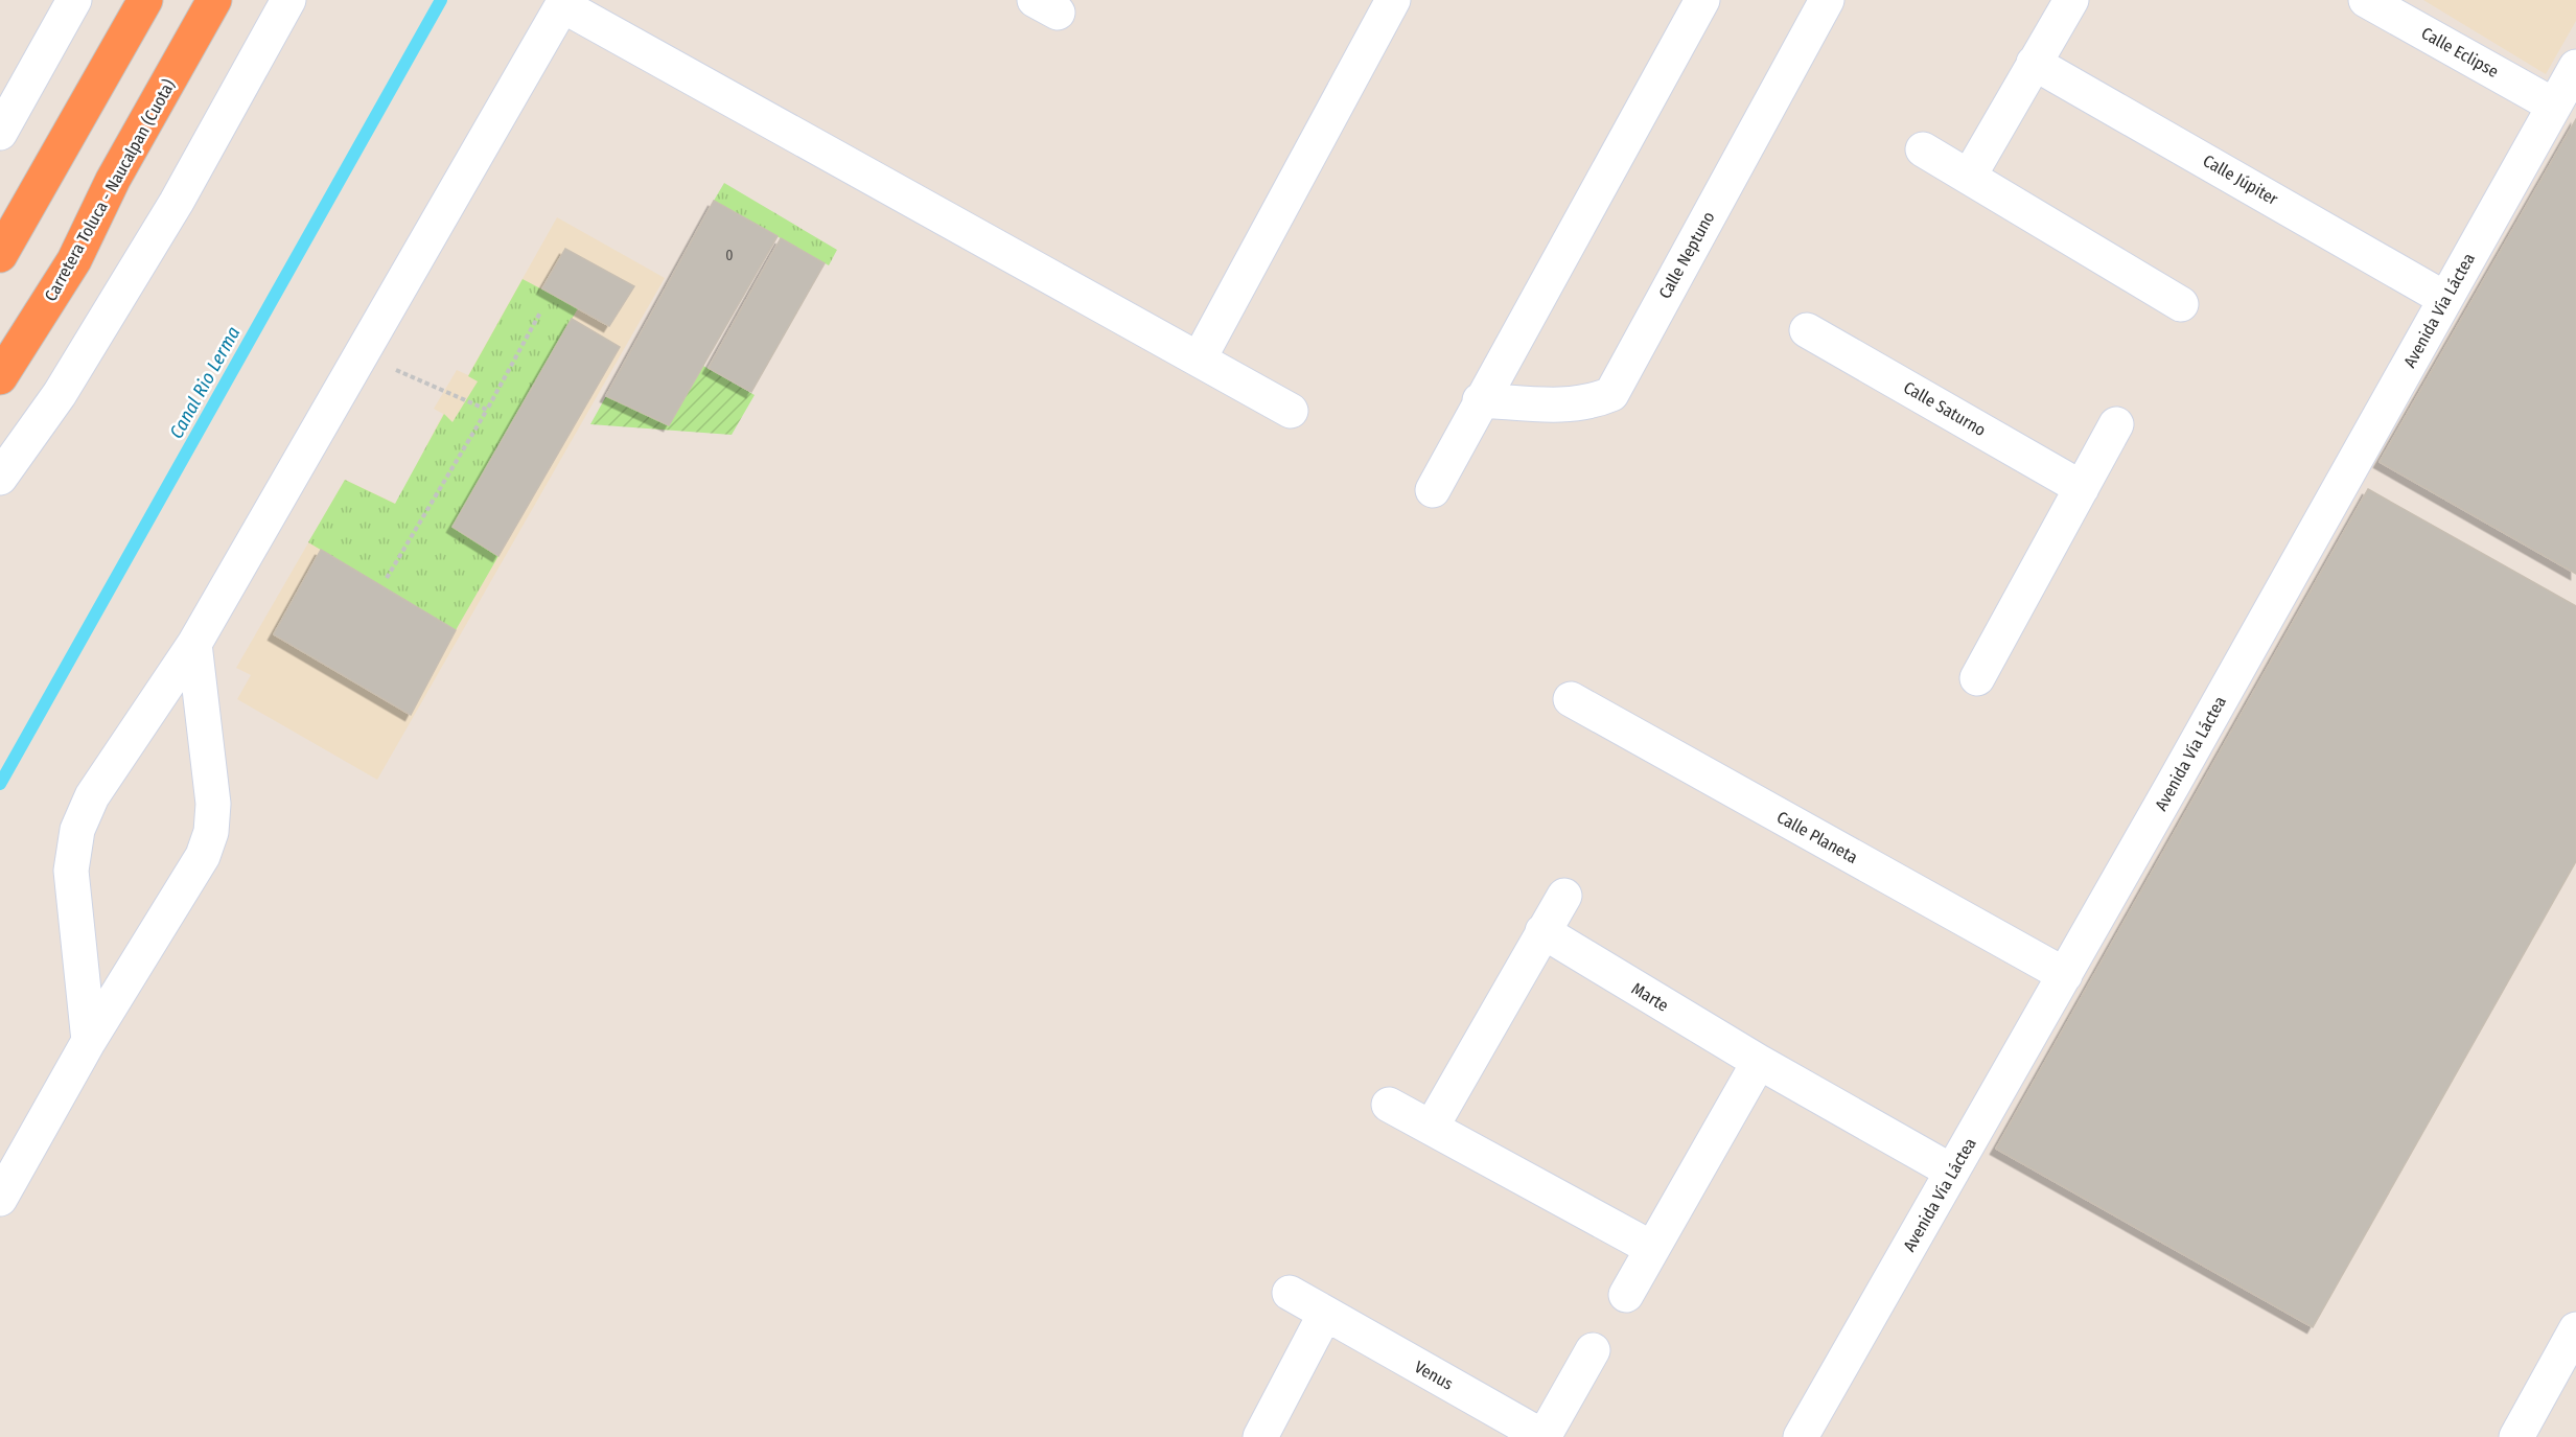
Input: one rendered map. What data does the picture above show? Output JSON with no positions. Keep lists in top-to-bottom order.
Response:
{
  "streets": {
    "highway": ["Carretera Toluca - Naucalpan (Cuota)"],
    "street": [
      "Calle Eclipse",
      "Calle Júpiter",
      "Calle Neptuno",
      "Avenida Vía Láctea",
      "Calle Saturno",
      "Calle Planeta",
      "Marte",
      "Venus"
    ]
  },
  "crossings": [
    ["Calle Eclipse", "Avenida Vía Láctea"],
    ["Calle Júpiter", "Avenida Vía Láctea"],
    ["Avenida Vía Láctea", "Calle Planeta"],
    ["Avenida Vía Láctea", "Marte"]
  ],
  "water": ["Canal Rio Lerma"],
  "house_numbers": ["0"]
}
